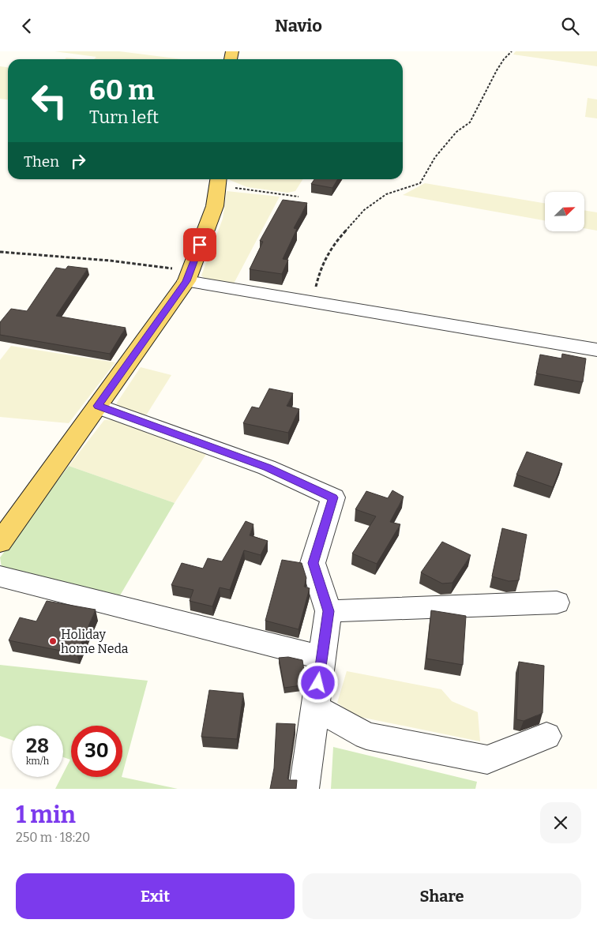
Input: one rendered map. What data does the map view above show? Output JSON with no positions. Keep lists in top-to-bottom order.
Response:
{
  "places": ["Holiday home Neda"],
  "north": "top right",
  "page": {
    "header": "Navio",
    "turn": ["60 m", "Turn left"],
    "then": "Then",
    "speed": "28 km/h",
    "limit": "30",
    "heading": ["1 min", "250 m · 18:20"],
    "buttons": ["Exit", "Share"]
  }
}
